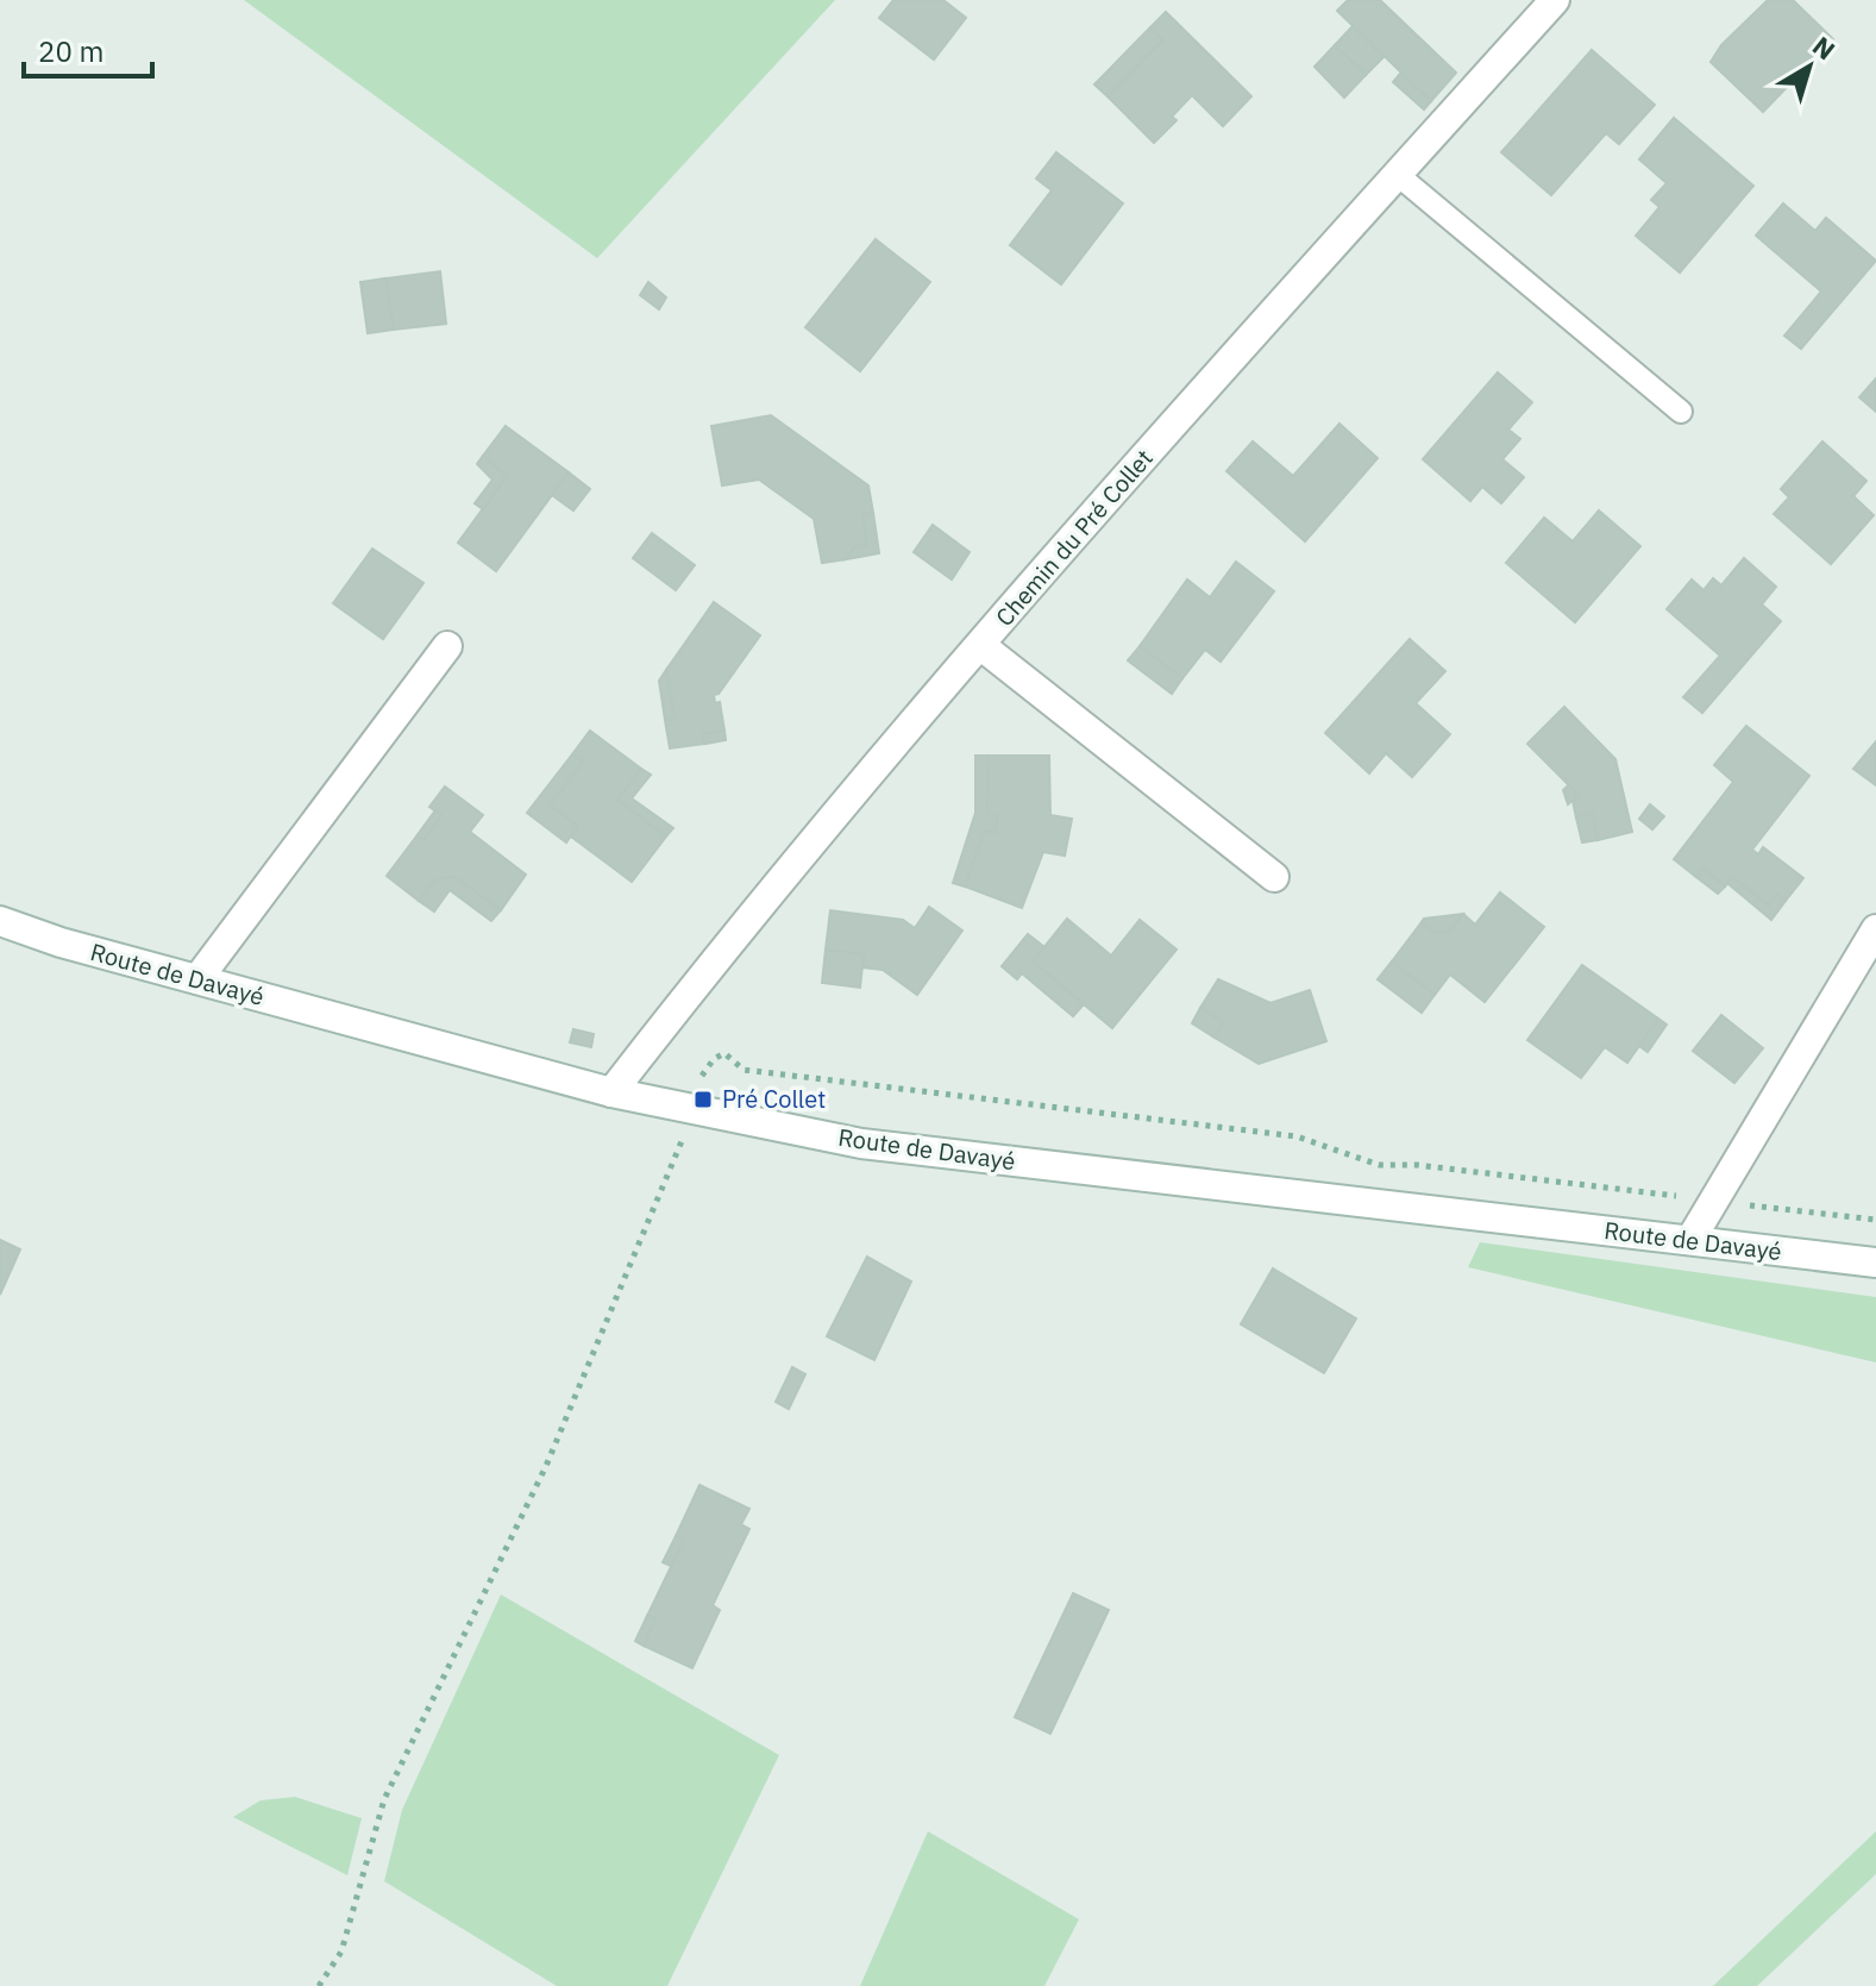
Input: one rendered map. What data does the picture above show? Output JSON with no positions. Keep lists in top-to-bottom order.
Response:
{
  "streets": {
    "street": ["Chemin du Pré Collet", "Route de Davayé"]
  },
  "crossings": [
    ["Chemin du Pré Collet", "Route de Davayé"]
  ],
  "places": {
    "transit": ["Pré Collet"]
  },
  "scale_bar": "20 m",
  "north": "top right"
}
